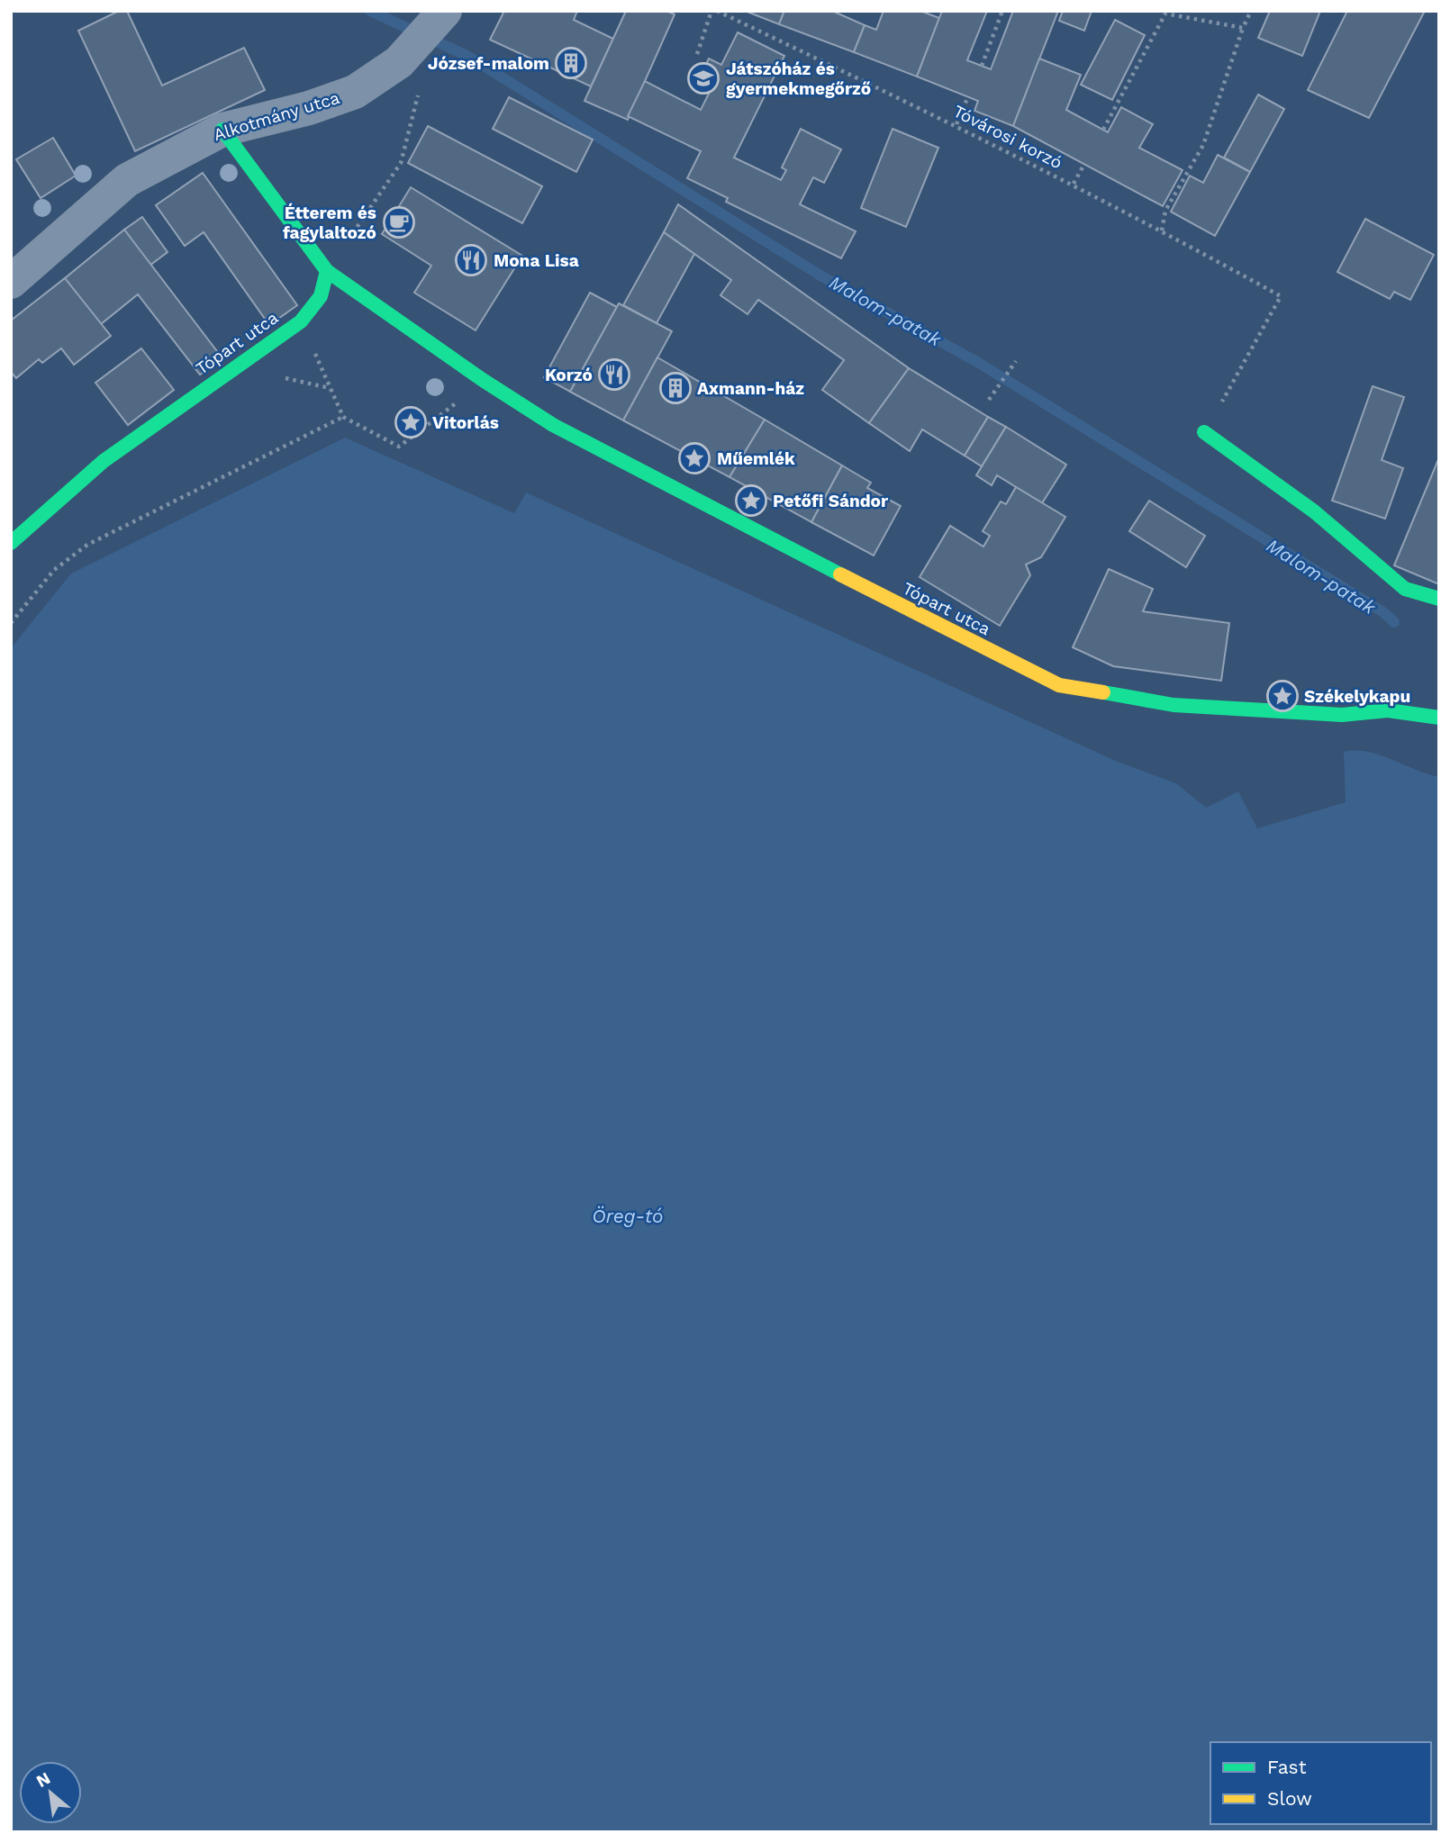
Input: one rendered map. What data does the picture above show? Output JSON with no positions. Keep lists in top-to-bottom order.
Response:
{
  "streets": {
    "street": ["Alkotmány utca", "Tópart utca"],
    "path": ["Tóvárosi korzó"]
  },
  "crossings": [
    ["Alkotmány utca", "Tópart utca"]
  ],
  "water": ["Malom-patak", "Öreg-tó"],
  "places": {
    "building": ["József-malom", "Axmann-ház"],
    "school or university": ["Játszóház és gyermekmegőrző"],
    "cafe": ["Étterem és fagylaltozó"],
    "restaurant": ["Mona Lisa", "Korzó"],
    "place": [
      "Vitorlás",
      "Műemlék",
      "Petőfi Sándor",
      "Székelykapu"
    ]
  },
  "legend": ["Fast", "Slow"],
  "north": "top left"
}
